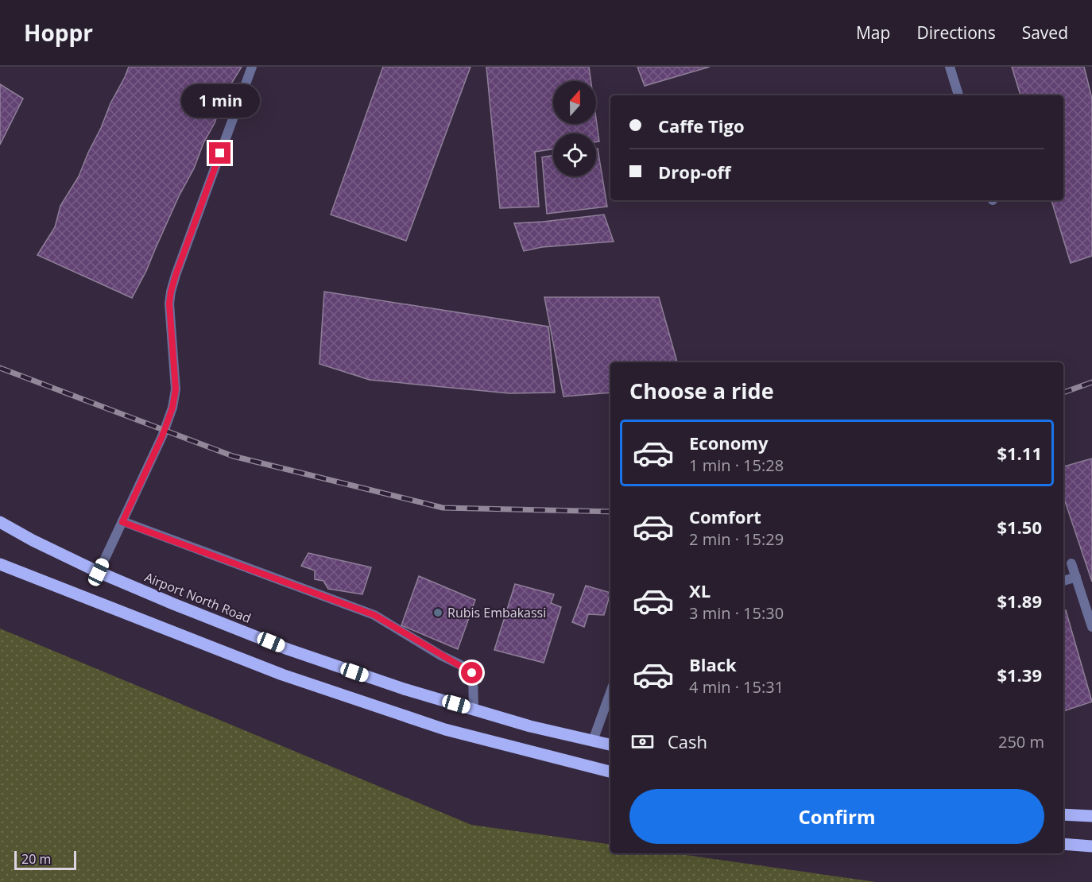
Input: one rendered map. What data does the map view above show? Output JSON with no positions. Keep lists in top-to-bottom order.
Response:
{
  "streets": {
    "main road": ["Airport North Road"]
  },
  "places": ["Rubis Embakassi"],
  "scale_bar": "20 m",
  "north": "top",
  "page": {
    "header": "Hoppr",
    "nav": ["Map", "Directions", "Saved"],
    "bubble": "1 min",
    "banner": ["Caffe Tigo", "Drop-off"],
    "heading": "Choose a ride",
    "list": [
      {
        "name": "Economy",
        "note": "1 min · 15:28",
        "value": "$1.11"
      },
      {
        "name": "Comfort",
        "note": "2 min · 15:29",
        "value": "$1.50"
      },
      {
        "name": "XL",
        "note": "3 min · 15:30",
        "value": "$1.89"
      },
      {
        "name": "Black",
        "note": "4 min · 15:31",
        "value": "$1.39"
      }
    ],
    "pay": ["Cash", "250 m"],
    "buttons": "Confirm",
    "scale": "20 m"
  }
}
